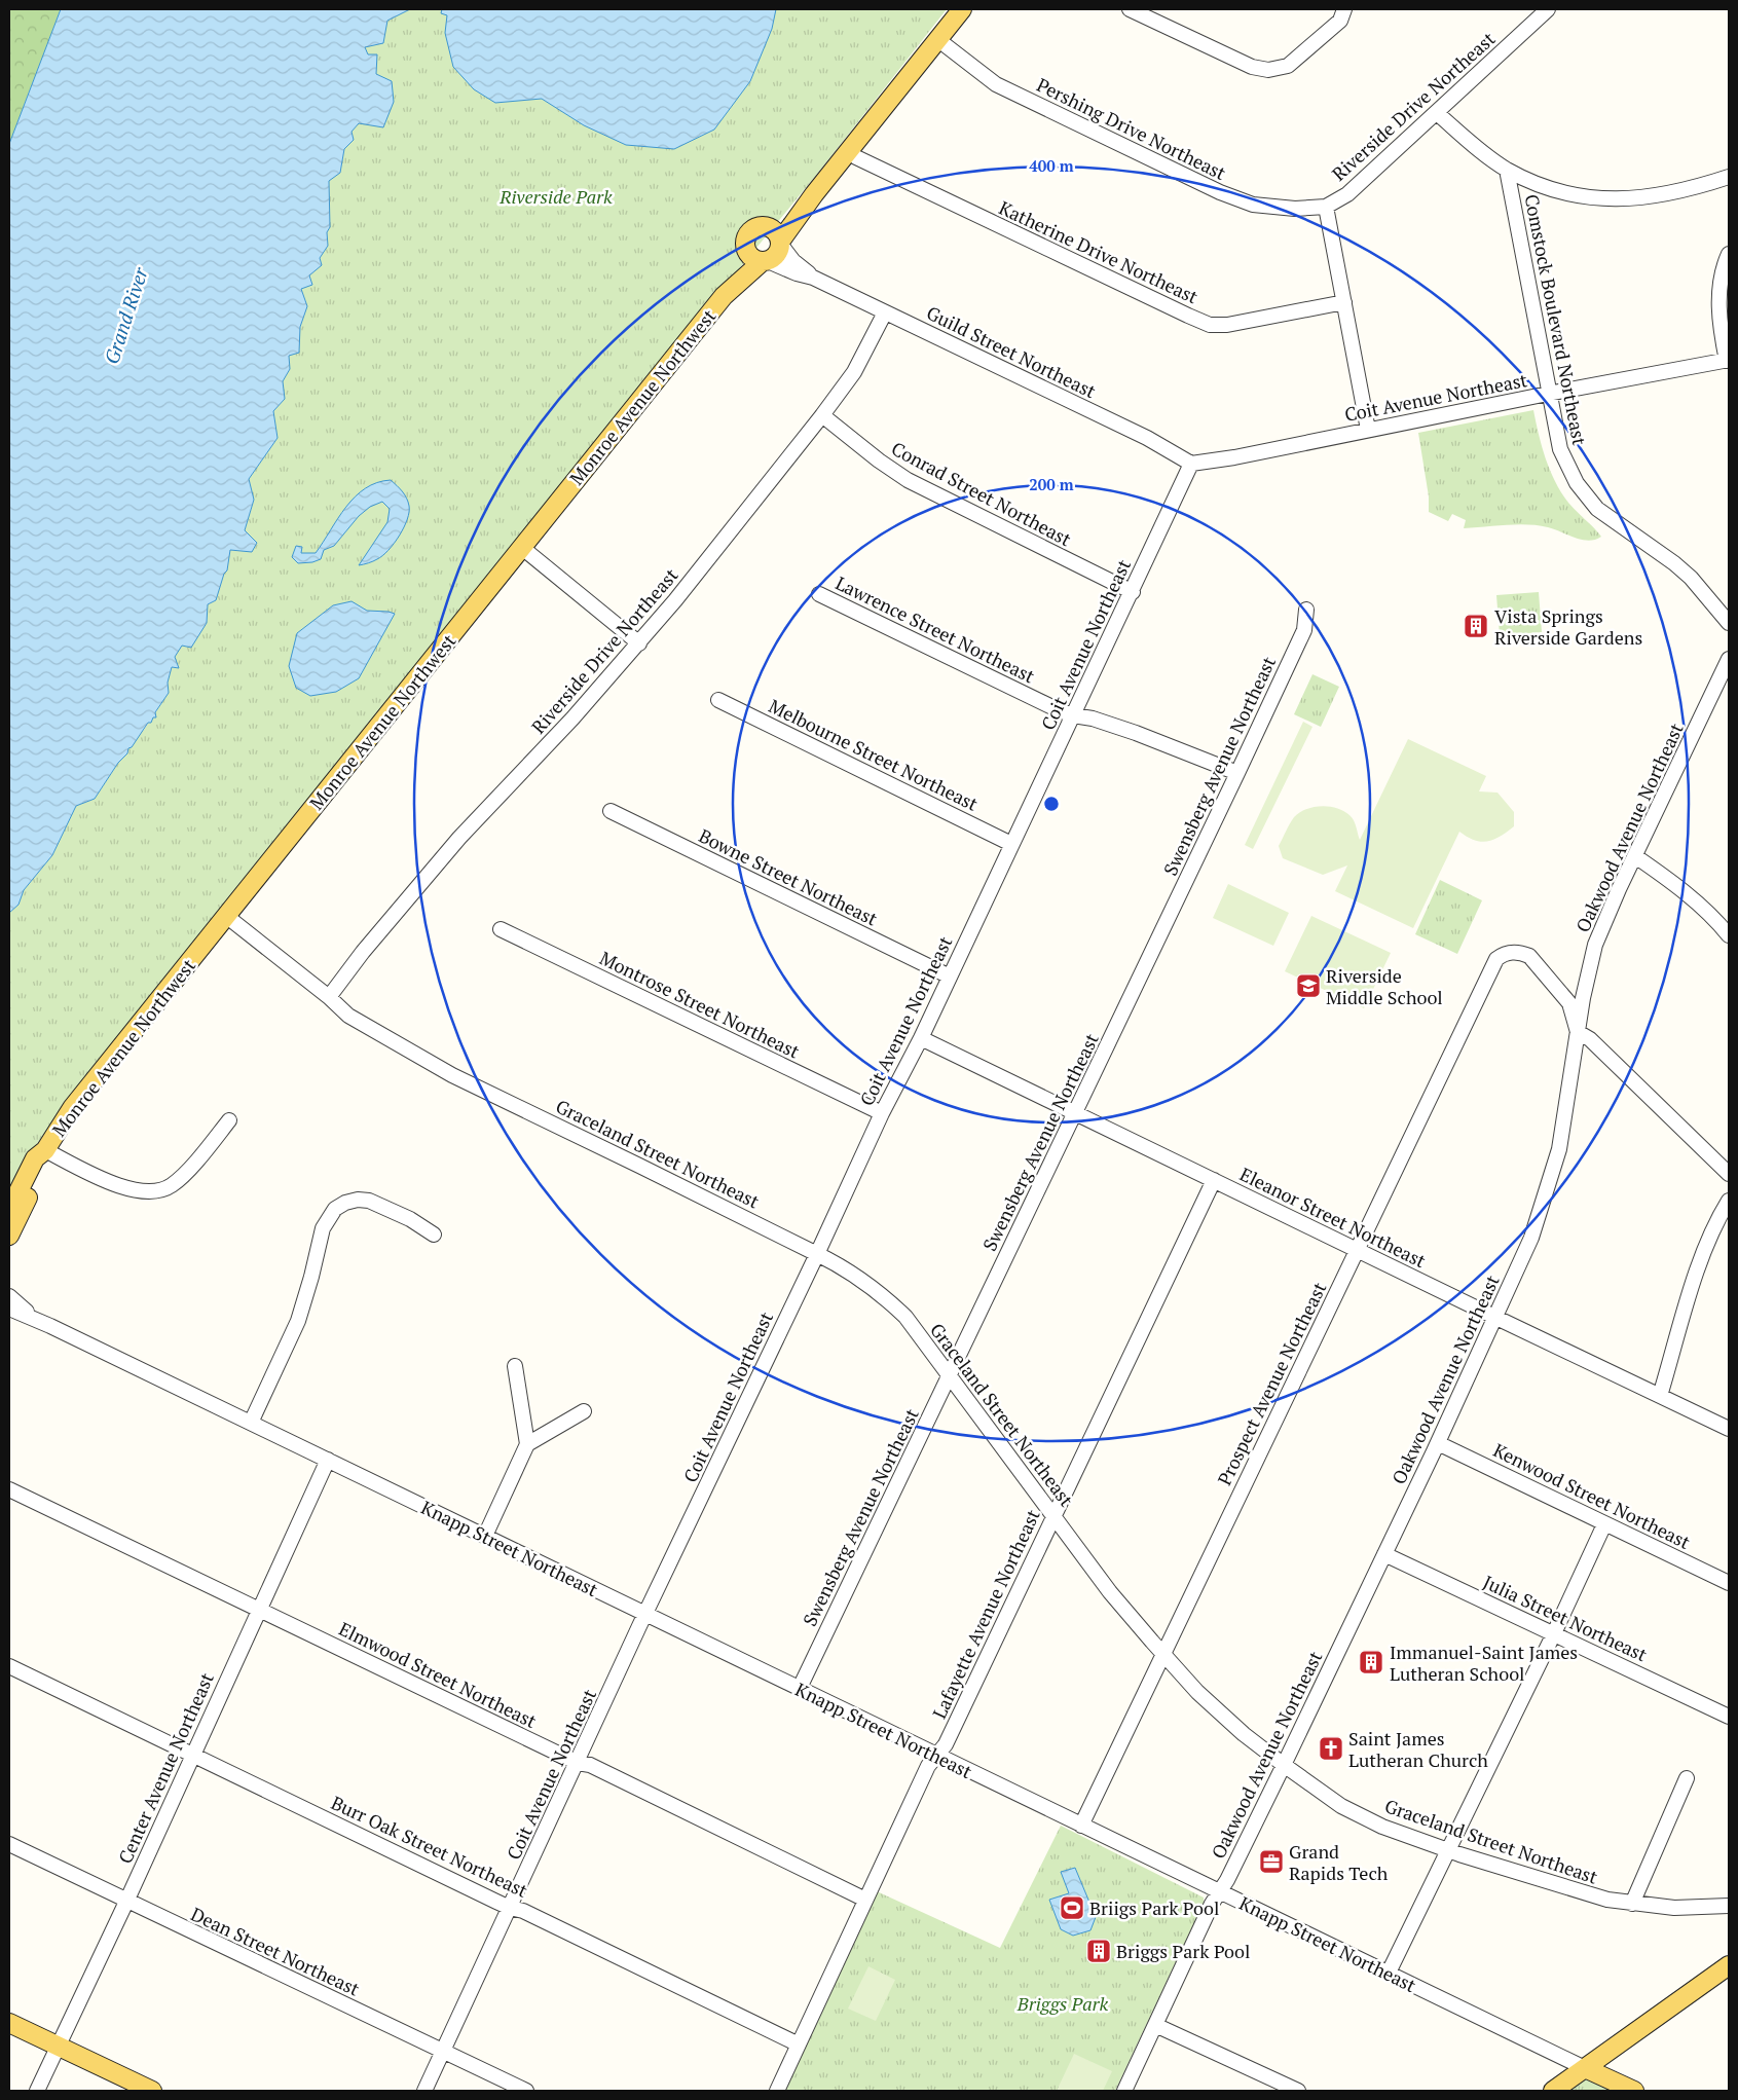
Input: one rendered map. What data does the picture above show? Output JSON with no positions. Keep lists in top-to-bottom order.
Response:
{
  "streets": {
    "main road": ["Monroe Avenue Northwest", "Knapp Street Northeast"],
    "street": [
      "Riverside Drive Northeast",
      "Pershing Drive Northeast",
      "Katherine Drive Northeast",
      "Comstock Boulevard Northeast",
      "Guild Street Northeast",
      "Coit Avenue Northeast",
      "Conrad Street Northeast",
      "Lawrence Street Northeast",
      "Melbourne Street Northeast",
      "Swensberg Avenue Northeast",
      "Oakwood Avenue Northeast",
      "Bowne Street Northeast",
      "Montrose Street Northeast",
      "Graceland Street Northeast",
      "Eleanor Street Northeast",
      "Prospect Avenue Northeast",
      "Kenwood Street Northeast",
      "Lafayette Avenue Northeast",
      "Julia Street Northeast",
      "Elmwood Street Northeast",
      "Center Avenue Northeast",
      "Burr Oak Street Northeast",
      "Dean Street Northeast"
    ]
  },
  "crossings": [
    ["Riverside Drive Northeast", "Pershing Drive Northeast"],
    ["Riverside Drive Northeast", "Guild Street Northeast"],
    ["Riverside Drive Northeast", "Conrad Street Northeast"],
    ["Riverside Drive Northeast", "Graceland Street Northeast"],
    ["Comstock Boulevard Northeast", "Coit Avenue Northeast"],
    ["Guild Street Northeast", "Monroe Avenue Northwest"],
    ["Guild Street Northeast", "Coit Avenue Northeast"],
    ["Monroe Avenue Northwest", "Graceland Street Northeast"],
    ["Coit Avenue Northeast", "Conrad Street Northeast"],
    ["Coit Avenue Northeast", "Lawrence Street Northeast"],
    ["Coit Avenue Northeast", "Melbourne Street Northeast"],
    ["Coit Avenue Northeast", "Bowne Street Northeast"],
    ["Coit Avenue Northeast", "Montrose Street Northeast"],
    ["Coit Avenue Northeast", "Graceland Street Northeast"],
    ["Coit Avenue Northeast", "Eleanor Street Northeast"],
    ["Coit Avenue Northeast", "Knapp Street Northeast"],
    ["Coit Avenue Northeast", "Elmwood Street Northeast"],
    ["Coit Avenue Northeast", "Burr Oak Street Northeast"],
    ["Coit Avenue Northeast", "Dean Street Northeast"],
    ["Lawrence Street Northeast", "Swensberg Avenue Northeast"],
    ["Swensberg Avenue Northeast", "Graceland Street Northeast"],
    ["Swensberg Avenue Northeast", "Eleanor Street Northeast"],
    ["Swensberg Avenue Northeast", "Knapp Street Northeast"],
    ["Oakwood Avenue Northeast", "Graceland Street Northeast"],
    ["Oakwood Avenue Northeast", "Eleanor Street Northeast"],
    ["Oakwood Avenue Northeast", "Prospect Avenue Northeast"],
    ["Oakwood Avenue Northeast", "Kenwood Street Northeast"],
    ["Oakwood Avenue Northeast", "Knapp Street Northeast"],
    ["Oakwood Avenue Northeast", "Julia Street Northeast"],
    ["Graceland Street Northeast", "Prospect Avenue Northeast"],
    ["Graceland Street Northeast", "Lafayette Avenue Northeast"],
    ["Eleanor Street Northeast", "Prospect Avenue Northeast"],
    ["Eleanor Street Northeast", "Lafayette Avenue Northeast"],
    ["Prospect Avenue Northeast", "Knapp Street Northeast"],
    ["Knapp Street Northeast", "Lafayette Avenue Northeast"],
    ["Knapp Street Northeast", "Center Avenue Northeast"],
    ["Lafayette Avenue Northeast", "Elmwood Street Northeast"],
    ["Lafayette Avenue Northeast", "Burr Oak Street Northeast"],
    ["Elmwood Street Northeast", "Center Avenue Northeast"],
    ["Center Avenue Northeast", "Burr Oak Street Northeast"],
    ["Center Avenue Northeast", "Dean Street Northeast"]
  ],
  "water": ["Grand River"],
  "parks": ["Riverside Park", "Briggs Park"],
  "places": {
    "building": ["Vista Springs Riverside Gardens", "Immanuel-Saint James Lutheran School", "Briggs Park Pool"],
    "school or university": ["Riverside Middle School"],
    "church": ["Saint James Lutheran Church"],
    "office": ["Grand Rapids Tech"],
    "sports": ["Briigs Park Pool"]
  },
  "rings": ["400 m", "200 m"]
}
